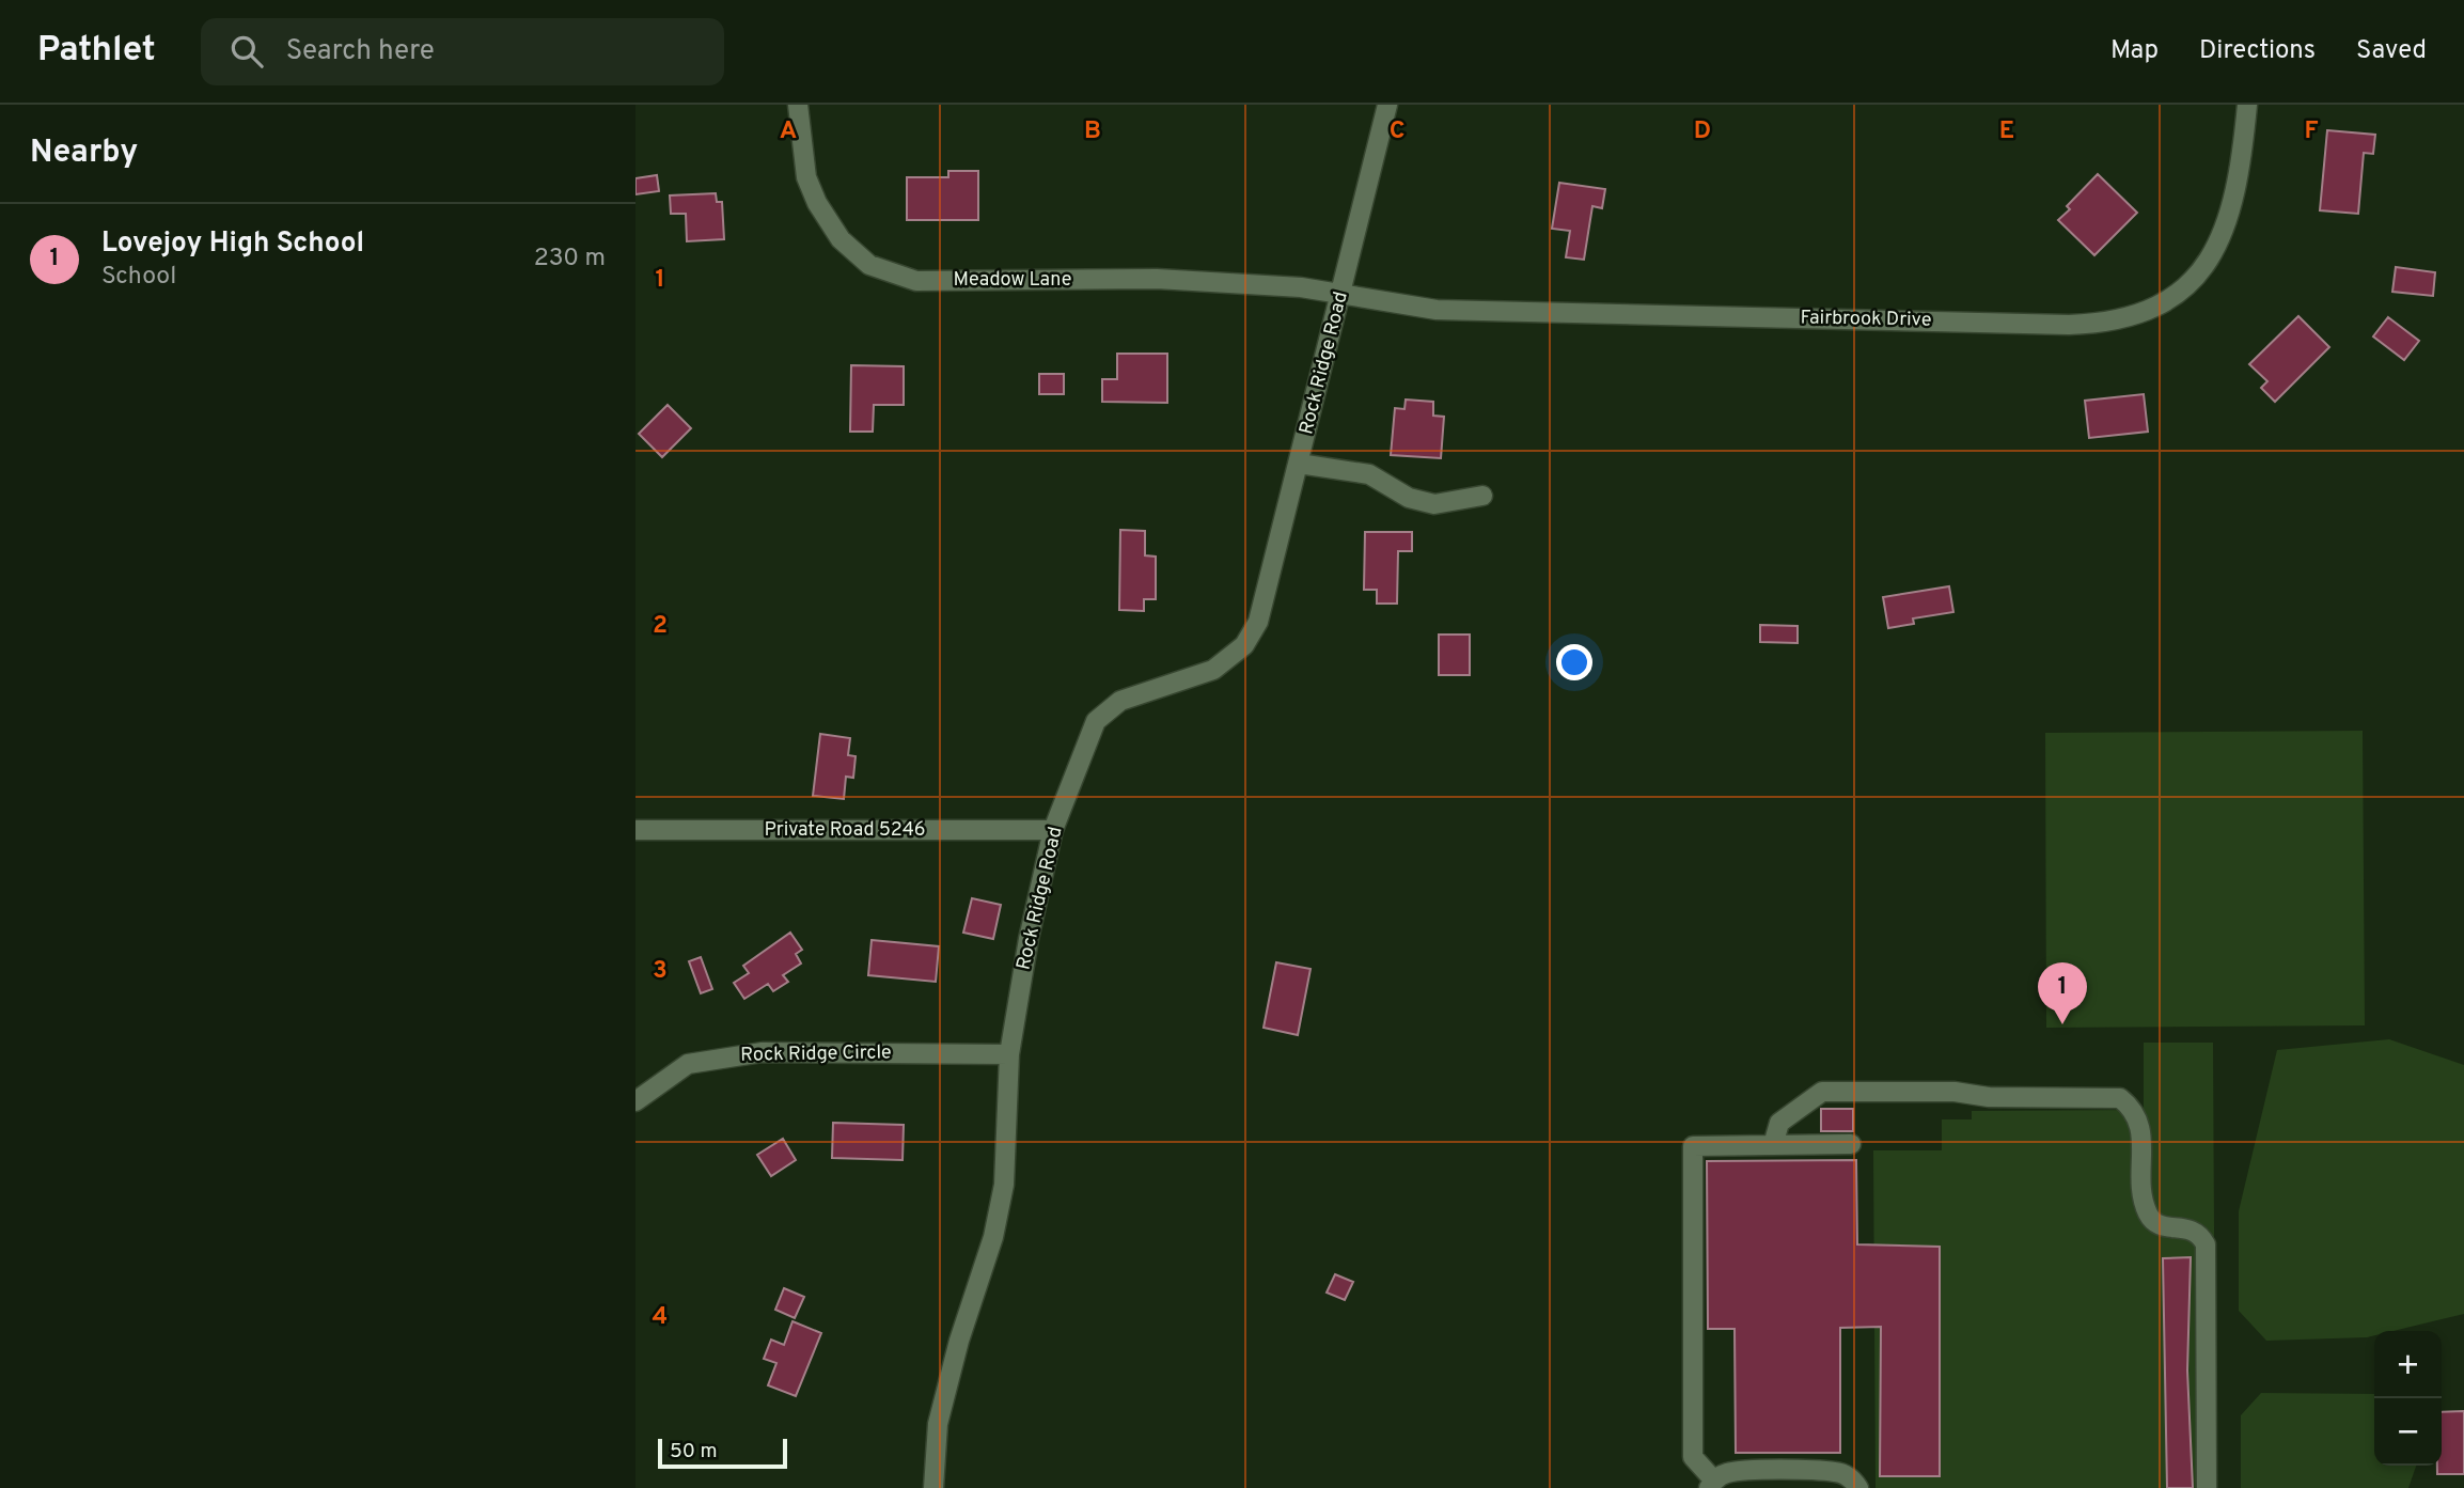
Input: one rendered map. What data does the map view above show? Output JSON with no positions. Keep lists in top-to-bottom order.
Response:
{
  "streets": {
    "street": [
      "Meadow Lane",
      "Fairbrook Drive",
      "Rock Ridge Road",
      "Private Road 5246",
      "Rock Ridge Circle"
    ]
  },
  "crossings": [
    ["Meadow Lane", "Fairbrook Drive"],
    ["Meadow Lane", "Rock Ridge Road"],
    ["Fairbrook Drive", "Rock Ridge Road"],
    ["Rock Ridge Road", "Private Road 5246"],
    ["Rock Ridge Road", "Rock Ridge Circle"]
  ],
  "scale_bar": "50 m",
  "page": {
    "header": "Pathlet",
    "search": "Search here",
    "nav": ["Map", "Directions", "Saved"],
    "heading": "Nearby",
    "list": [
      {
        "mark": "1",
        "name": "Lovejoy High School",
        "note": "School",
        "value": "230 m"
      }
    ],
    "pins": "1",
    "map_buttons": ["+", "−"],
    "scale": "50 m"
  },
  "grid": {
    "columns": [
      "A",
      "B",
      "C",
      "D",
      "E",
      "F"
    ],
    "rows": [
      "1",
      "2",
      "3",
      "4"
    ]
  }
}
